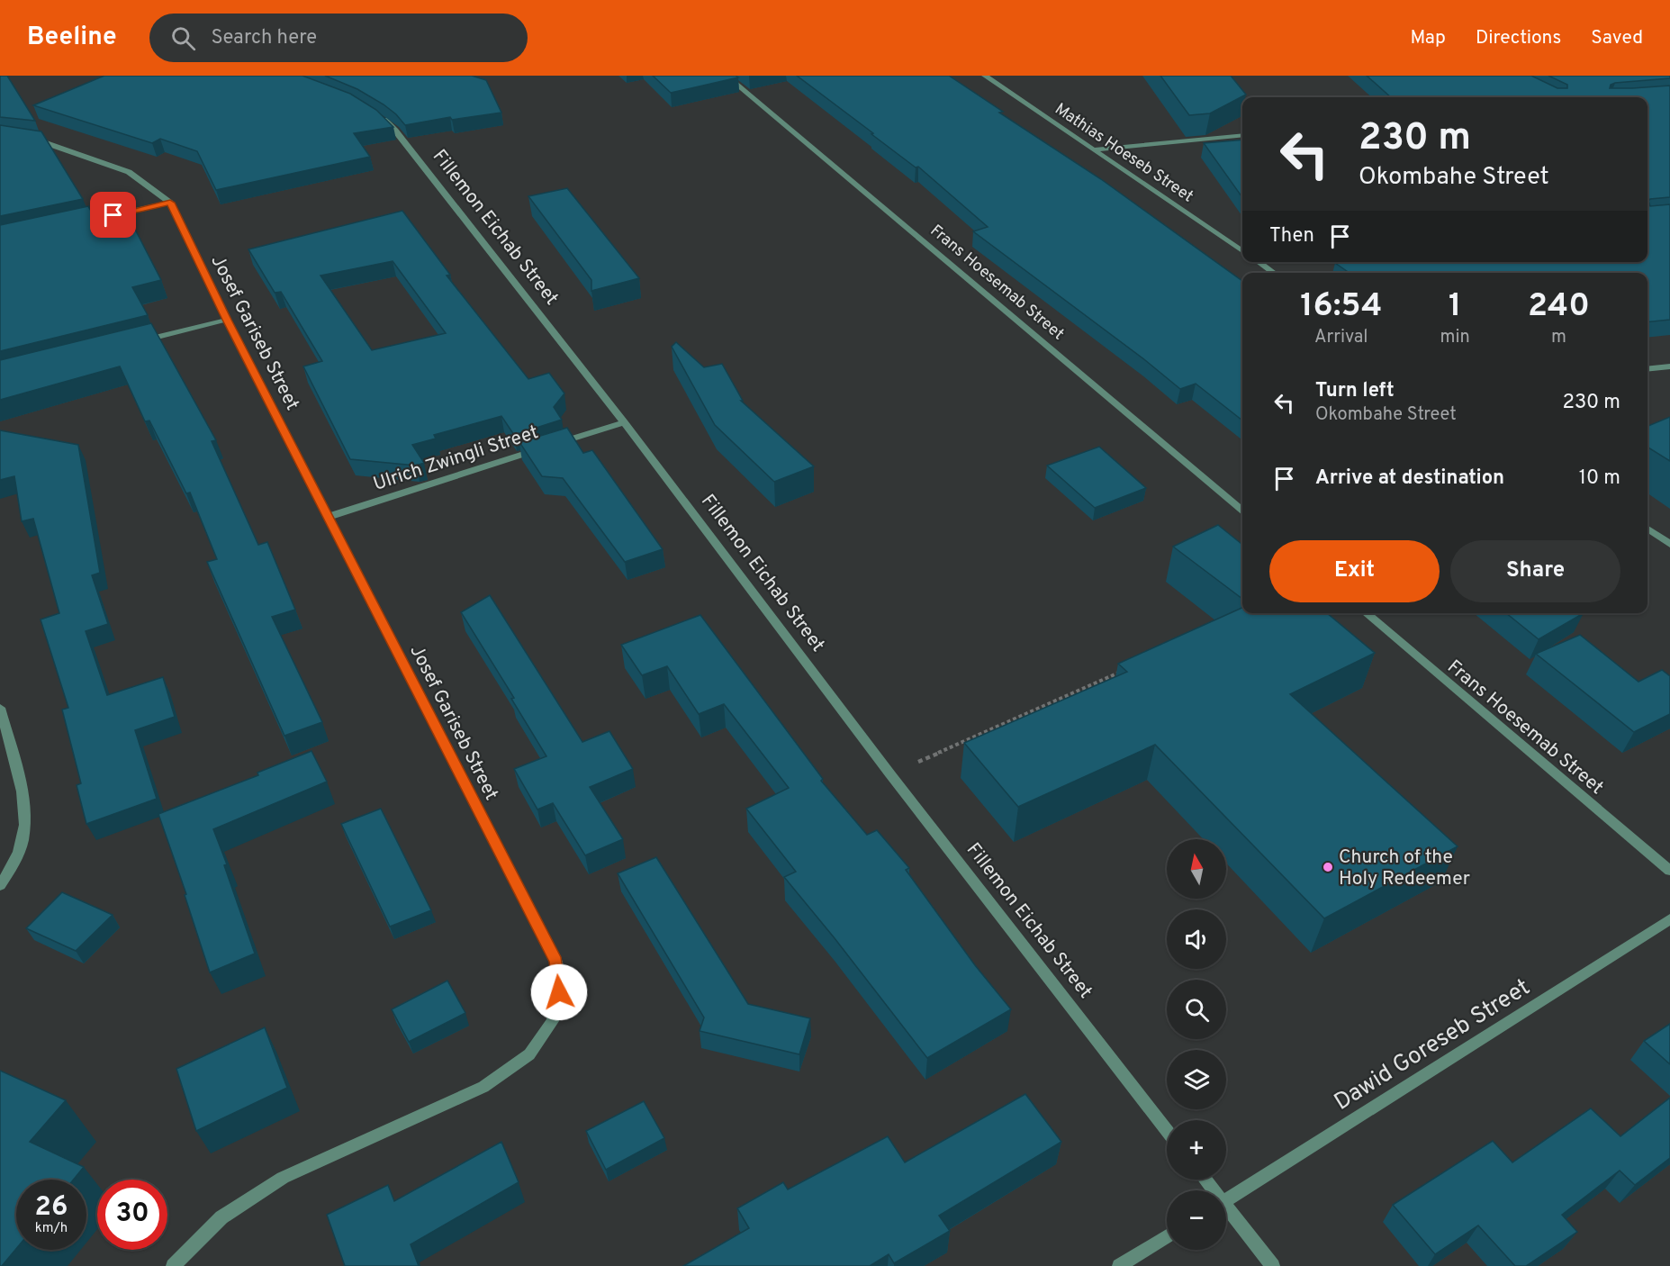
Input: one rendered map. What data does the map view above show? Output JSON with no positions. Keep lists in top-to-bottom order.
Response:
{
  "streets": {
    "street": [
      "Mathias Hoeseb Street",
      "Fillemon Eichab Street",
      "Frans Hoesemab Street",
      "Josef Gariseb Street",
      "Ulrich Zwingli Street",
      "Dawid Goreseb Street"
    ]
  },
  "crossings": [
    ["Fillemon Eichab Street", "Ulrich Zwingli Street"],
    ["Josef Gariseb Street", "Ulrich Zwingli Street"]
  ],
  "places": ["Church of the Holy Redeemer"],
  "north": "top",
  "page": {
    "header": "Beeline",
    "search": "Search here",
    "nav": ["Map", "Directions", "Saved"],
    "turn": ["230 m", "Okombahe Street"],
    "then": "Then",
    "eta": [
      "16:54",
      "Arrival",
      "1",
      "min",
      "240",
      "m"
    ],
    "list": [
      {
        "name": "Turn left",
        "note": "Okombahe Street",
        "value": "230 m"
      },
      {
        "name": "Arrive at destination",
        "value": "10 m"
      }
    ],
    "buttons": ["Exit", "Share"],
    "map_buttons": ["+", "−"],
    "speed": "26 km/h",
    "limit": "30"
  }
}
